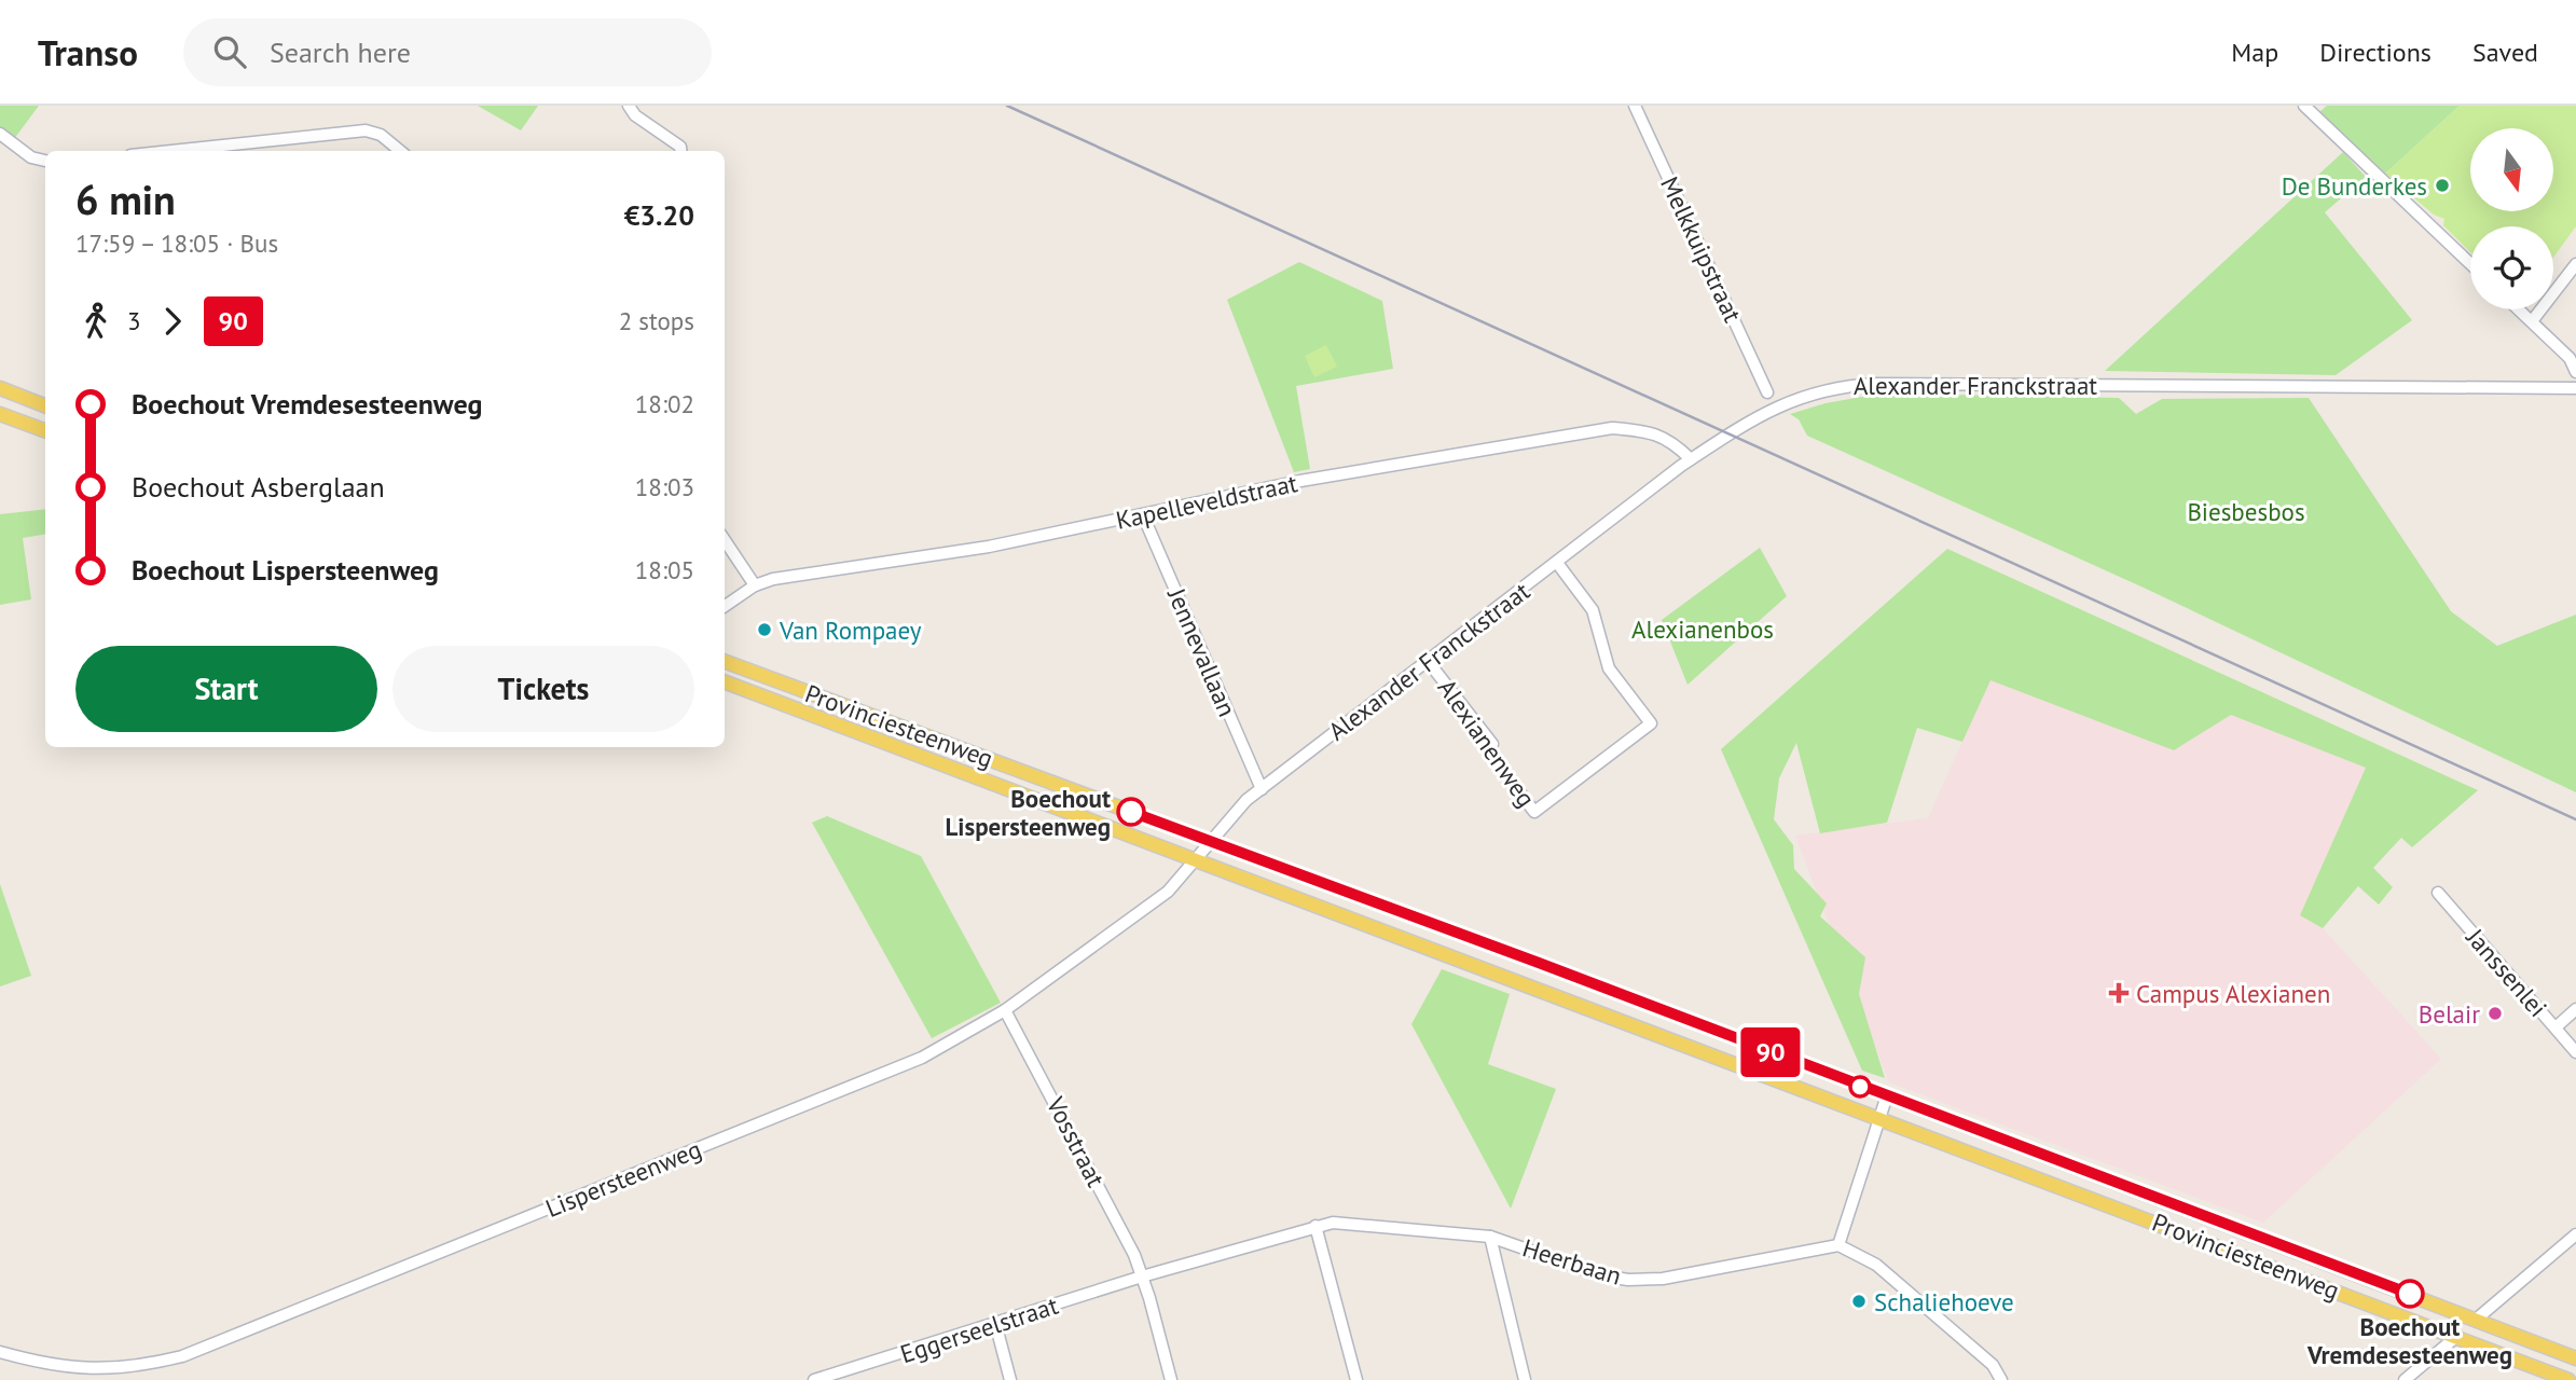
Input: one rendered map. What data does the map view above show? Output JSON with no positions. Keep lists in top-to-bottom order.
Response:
{
  "streets": {
    "main road": ["Provinciesteenweg"],
    "street": [
      "Melkkuipstraat",
      "Alexander Franckstraat",
      "Kapelleveldstraat",
      "Jennevallaan",
      "Alexianenweg",
      "Janssenlei",
      "Vosstraat",
      "Lispersteenweg",
      "Heerbaan",
      "Eggerseelstraat"
    ]
  },
  "crossings": [
    ["Alexander Franckstraat", "Kapelleveldstraat"],
    ["Alexander Franckstraat", "Jennevallaan"],
    ["Alexander Franckstraat", "Provinciesteenweg"],
    ["Alexander Franckstraat", "Alexianenweg"],
    ["Alexander Franckstraat", "Lispersteenweg"],
    ["Kapelleveldstraat", "Jennevallaan"],
    ["Provinciesteenweg", "Lispersteenweg"],
    ["Vosstraat", "Lispersteenweg"],
    ["Vosstraat", "Heerbaan"],
    ["Vosstraat", "Eggerseelstraat"],
    ["Heerbaan", "Eggerseelstraat"]
  ],
  "parks": ["Biesbesbos", "Alexianenbos"],
  "places": {
    "other": [
      "De Bunderkes",
      "Van Rompaey",
      "Boechout Lispersteenweg",
      "Belair",
      "Boechout Vremdesesteenweg",
      "Schaliehoeve"
    ],
    "health": ["Campus Alexianen"]
  },
  "lines": ["bus line 90"],
  "north": "bottom",
  "page": {
    "header": "Transo",
    "search": "Search here",
    "nav": ["Map", "Directions", "Saved"],
    "on_map": "90",
    "heading": ["6 min", "17:59 – 18:05 · Bus", "€3.20"],
    "legs": ["3", "90", "2 stops"],
    "list": [
      {
        "name": "Boechout Vremdesesteenweg",
        "value": "18:02"
      },
      {
        "name": "Boechout Asberglaan",
        "value": "18:03"
      },
      {
        "name": "Boechout Lispersteenweg",
        "value": "18:05"
      }
    ],
    "buttons": ["Start", "Tickets"]
  }
}
